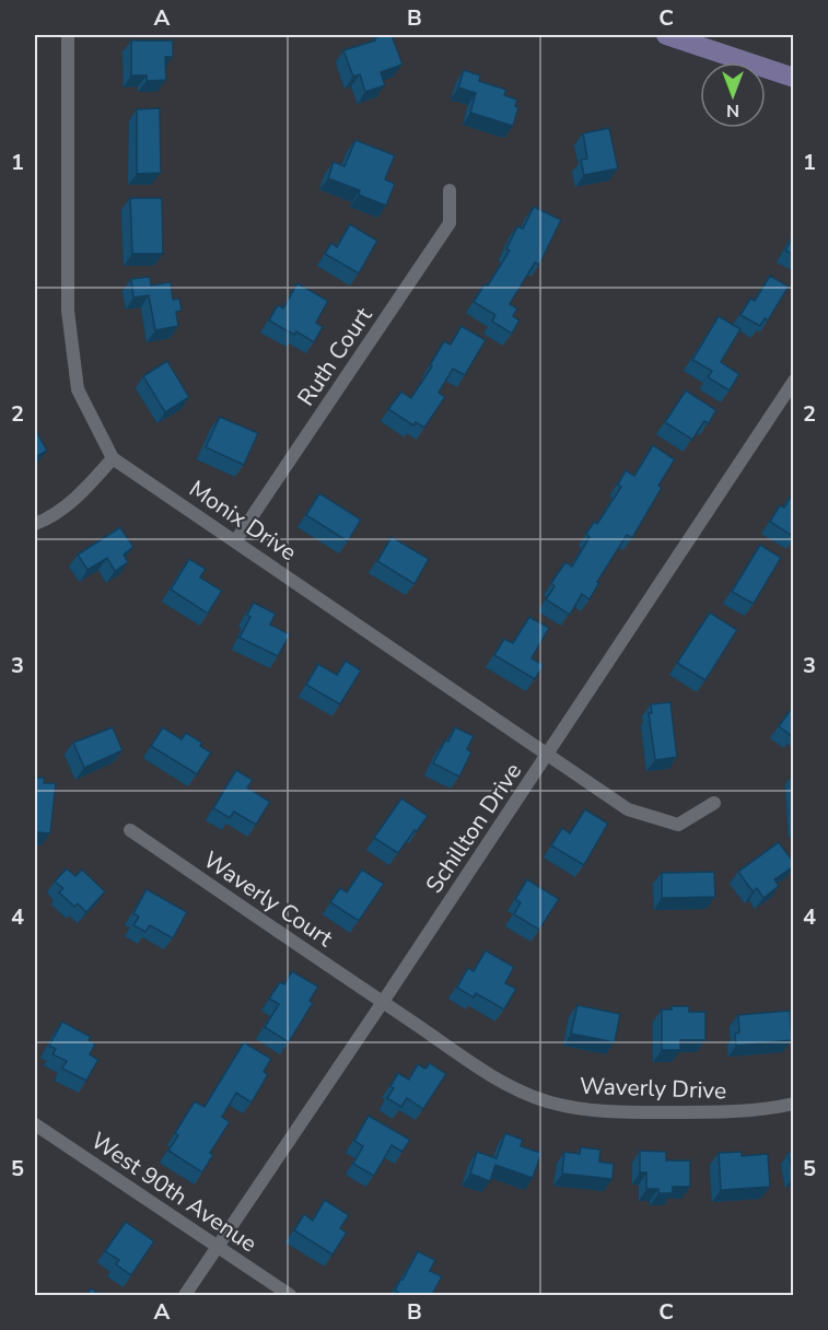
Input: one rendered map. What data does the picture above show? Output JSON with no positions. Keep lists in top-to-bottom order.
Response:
{
  "streets": {
    "street": [
      "Ruth Court",
      "Monix Drive",
      "Schillton Drive",
      "Waverly Court",
      "Waverly Drive",
      "West 90th Avenue"
    ]
  },
  "crossings": [
    ["Ruth Court", "Monix Drive"],
    ["Monix Drive", "Schillton Drive"],
    ["Schillton Drive", "Waverly Court"],
    ["Schillton Drive", "Waverly Drive"],
    ["Schillton Drive", "West 90th Avenue"],
    ["Waverly Court", "Waverly Drive"]
  ],
  "north": "bottom",
  "grid": {
    "columns": ["A", "B", "C"],
    "rows": [
      "1",
      "2",
      "3",
      "4",
      "5"
    ]
  }
}
